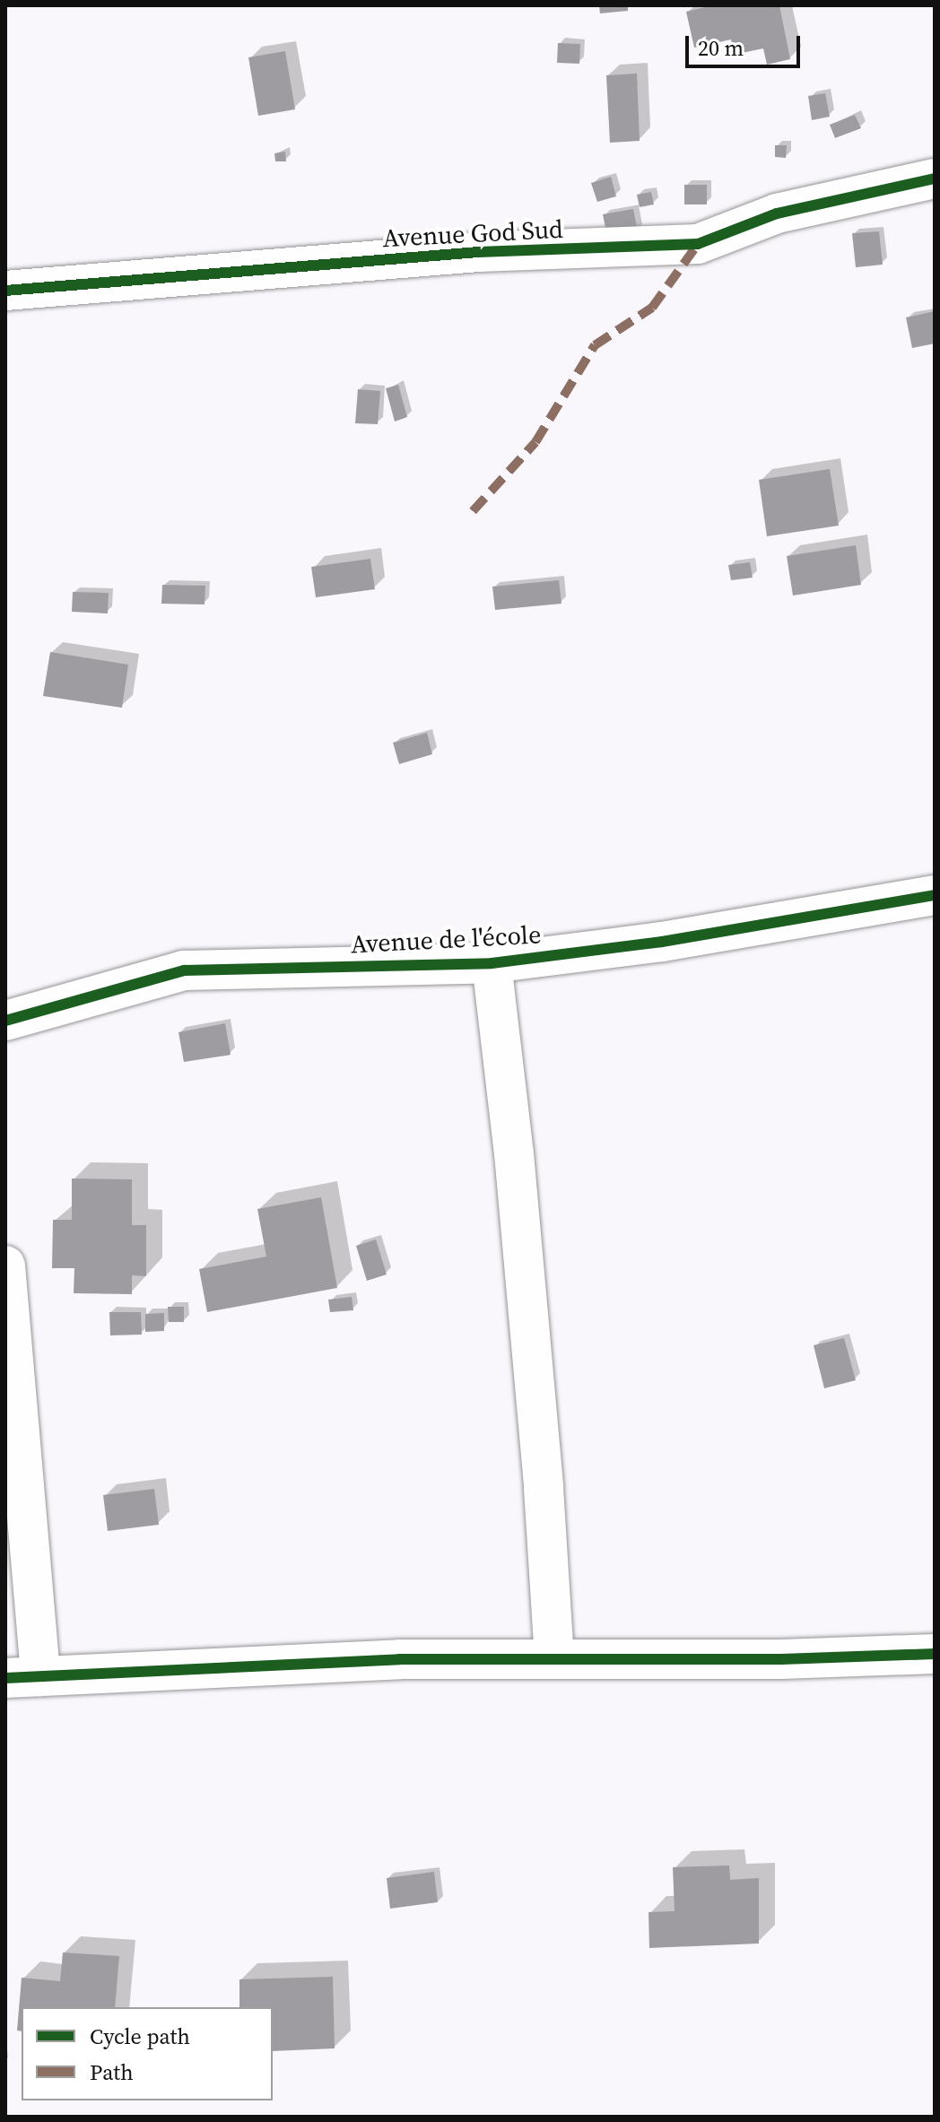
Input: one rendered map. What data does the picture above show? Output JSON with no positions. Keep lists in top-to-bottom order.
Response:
{
  "streets": {
    "street": ["Avenue God Sud", "Avenue de l'école"]
  },
  "legend": ["Cycle path", "Path"],
  "scale_bar": "20 m"
}
